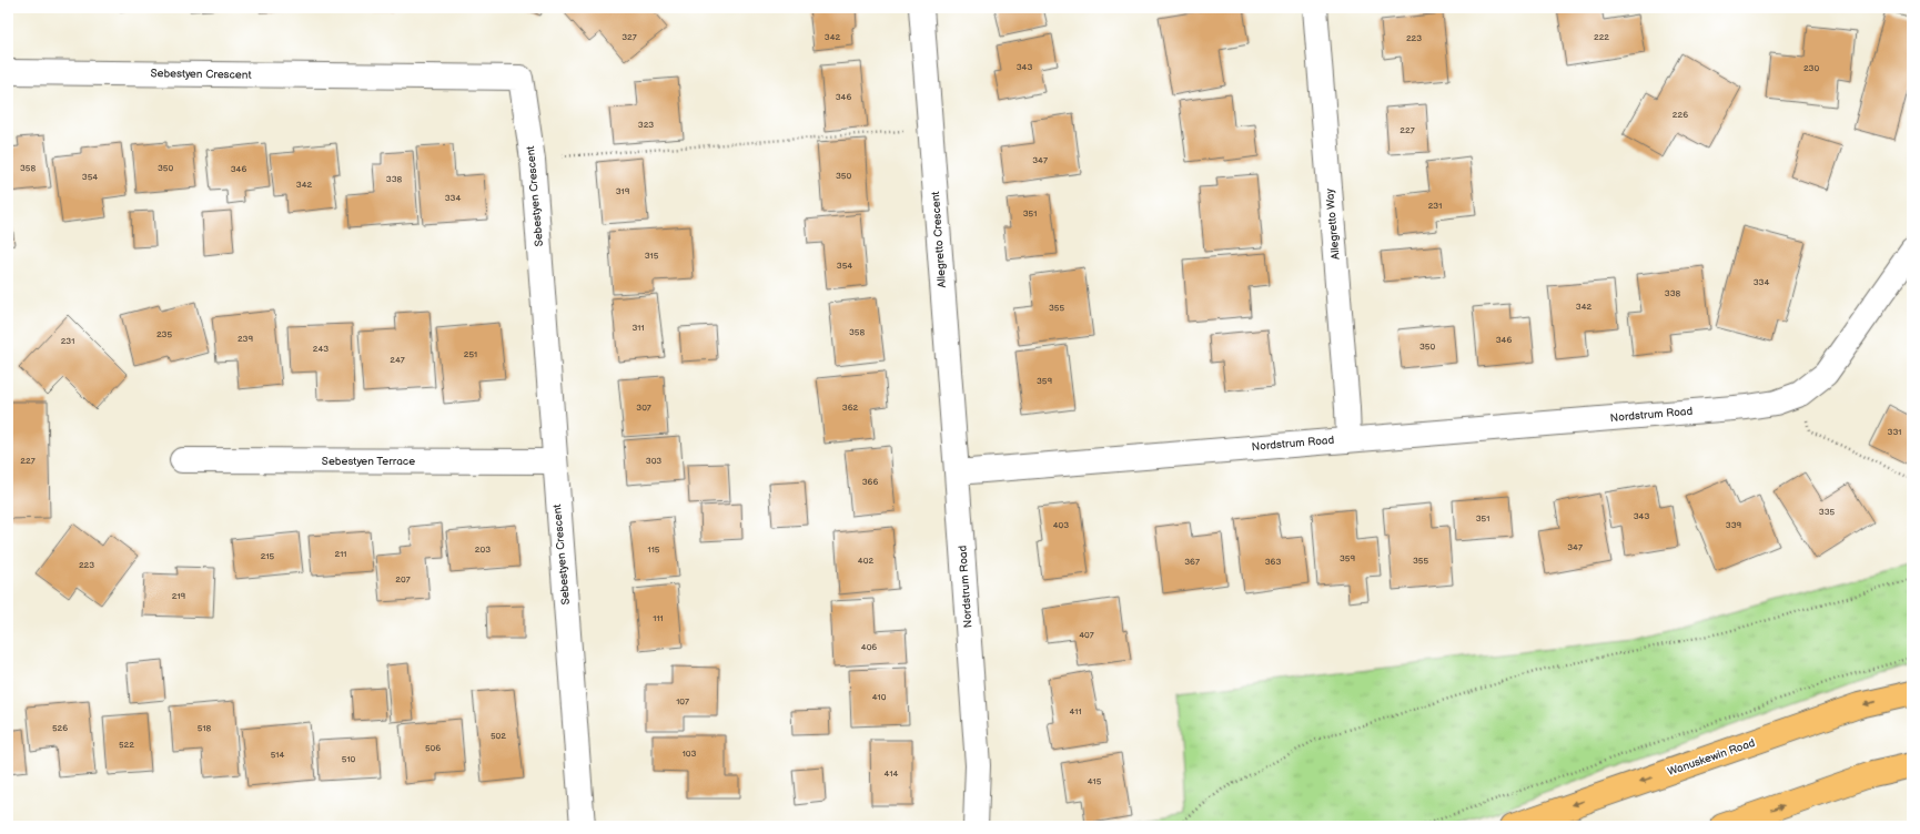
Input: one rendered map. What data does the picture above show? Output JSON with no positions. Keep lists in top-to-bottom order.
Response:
{
  "streets": {
    "main road": ["Wanuskewin Road"],
    "street": [
      "Sebestyen Crescent",
      "Allegretto Way",
      "Allegretto Crescent",
      "Nordstrum Road",
      "Sebestyen Terrace"
    ]
  },
  "crossings": [
    ["Sebestyen Crescent", "Sebestyen Terrace"],
    ["Allegretto Way", "Nordstrum Road"],
    ["Allegretto Crescent", "Nordstrum Road"]
  ],
  "house_numbers": [
    "327",
    "342",
    "222",
    "223",
    "343",
    "230",
    "346",
    "226",
    "323",
    "227",
    "347",
    "358",
    "350",
    "346",
    "350",
    "354",
    "338",
    "342",
    "319",
    "334",
    "231",
    "351",
    "315",
    "354",
    "334",
    "338",
    "342",
    "355",
    "311",
    "358",
    "235",
    "239",
    "346",
    "231",
    "350",
    "243",
    "251",
    "247",
    "359",
    "307",
    "362",
    "331",
    "227",
    "303",
    "366",
    "335",
    "343",
    "351",
    "403",
    "339",
    "347",
    "203",
    "115",
    "211",
    "215",
    "359",
    "402",
    "355",
    "367",
    "363",
    "223",
    "207",
    "219",
    "111",
    "407",
    "406",
    "410",
    "107",
    "411",
    "526",
    "518",
    "502",
    "522",
    "506",
    "103",
    "514",
    "510",
    "414",
    "415"
  ]
}
